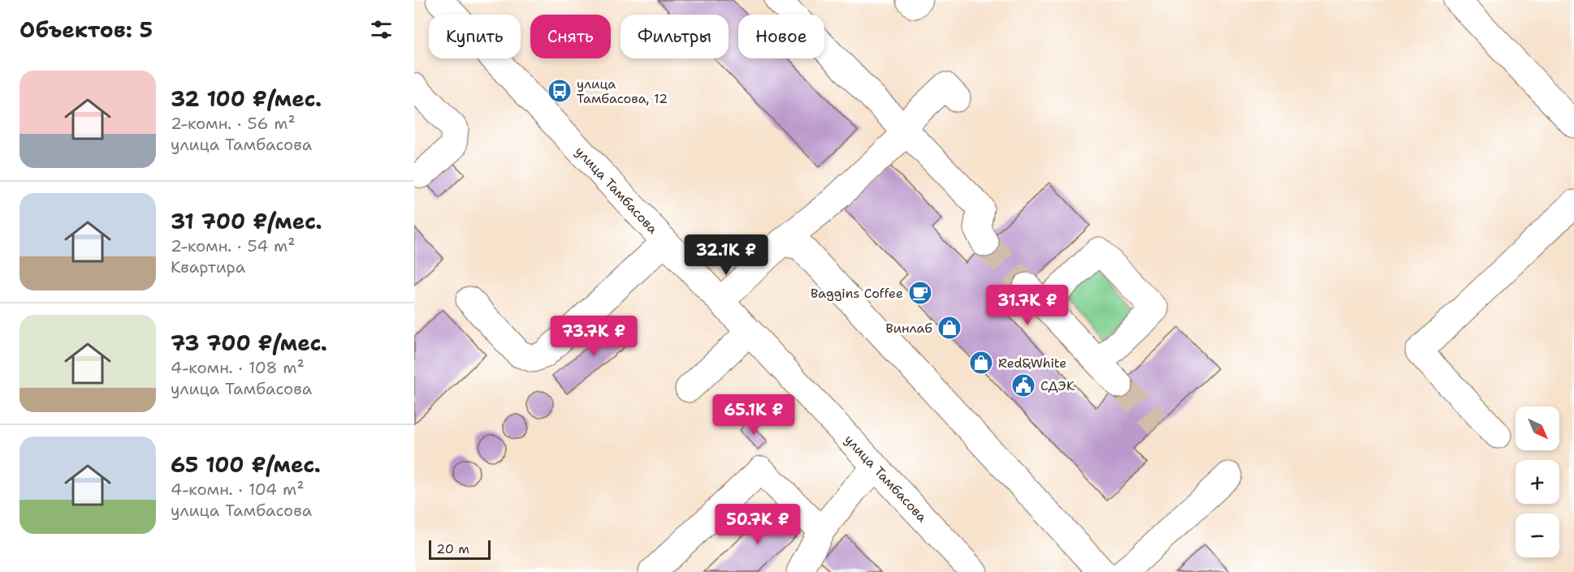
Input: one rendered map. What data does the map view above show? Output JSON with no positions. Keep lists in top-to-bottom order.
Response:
{
  "streets": {
    "street": ["улица Тамбасова"]
  },
  "places": {
    "bus stop": ["улица Тамбасова, 12"],
    "cafe": ["Baggins Coffee"],
    "shop": ["Винлаб", "Red&White"],
    "public building": ["СДЭК"]
  },
  "scale_bar": "20 m",
  "north": "bottom right",
  "page": {
    "heading": "Объектов: 5",
    "chip": [
      "Купить",
      "Снять",
      "Фильтры",
      "Новое"
    ],
    "list": [
      {
        "name": "32 100 ₽/мес.",
        "note": "2-комн. · 56 m² · улица Тамбасова"
      },
      {
        "name": "31 700 ₽/мес.",
        "note": "2-комн. · 54 m² · Квартира"
      },
      {
        "name": "73 700 ₽/мес.",
        "note": "4-комн. · 108 m² · улица Тамбасова"
      },
      {
        "name": "65 100 ₽/мес.",
        "note": "4-комн. · 104 m² · улица Тамбасова"
      }
    ],
    "price": [
      "32.1K ₽",
      "31.7K ₽",
      "73.7K ₽",
      "65.1K ₽",
      "50.7K ₽"
    ],
    "map_buttons": ["+", "−"],
    "scale": "20 m"
  }
}
